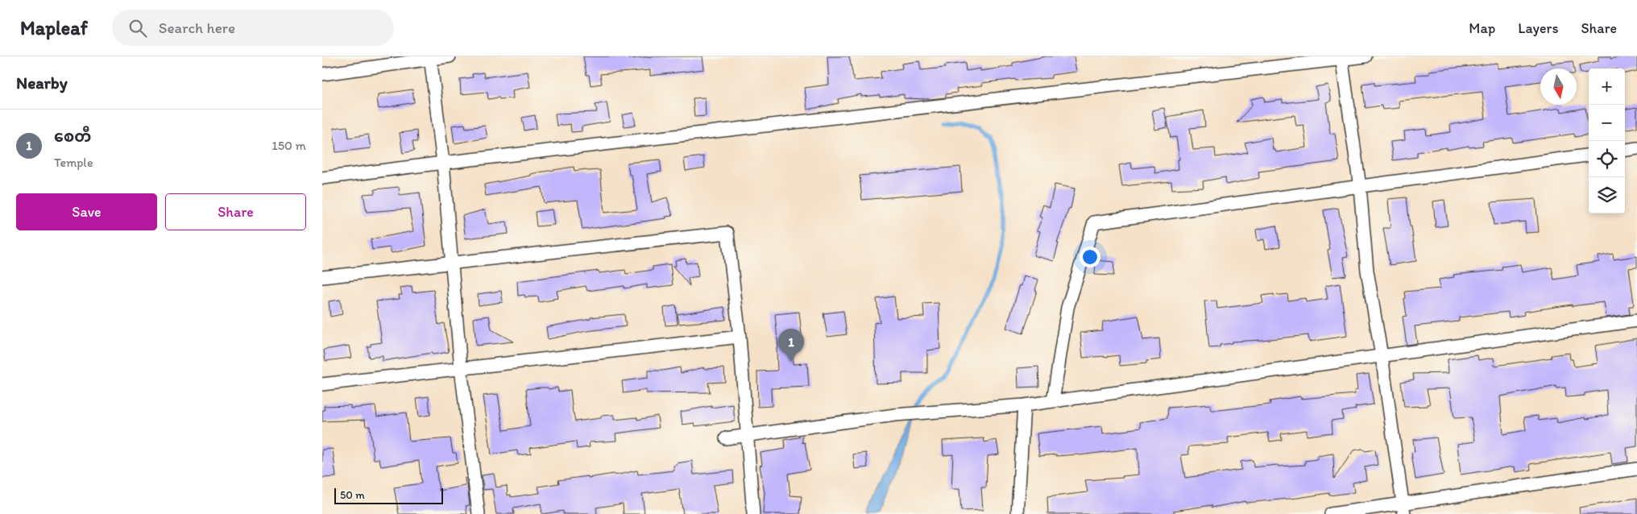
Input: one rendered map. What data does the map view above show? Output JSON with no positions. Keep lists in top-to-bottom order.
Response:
{
  "scale_bar": "50 m",
  "north": "bottom",
  "page": {
    "header": "Mapleaf",
    "search": "Search here",
    "nav": ["Map", "Layers", "Share"],
    "heading": "Nearby",
    "map_buttons": ["+", "−"],
    "list": [
      {
        "mark": "1",
        "name": "စေတီ",
        "note": "Temple",
        "value": "150 m"
      }
    ],
    "buttons": ["Save", "Share"],
    "pins": "1",
    "scale": "50 m"
  }
}
